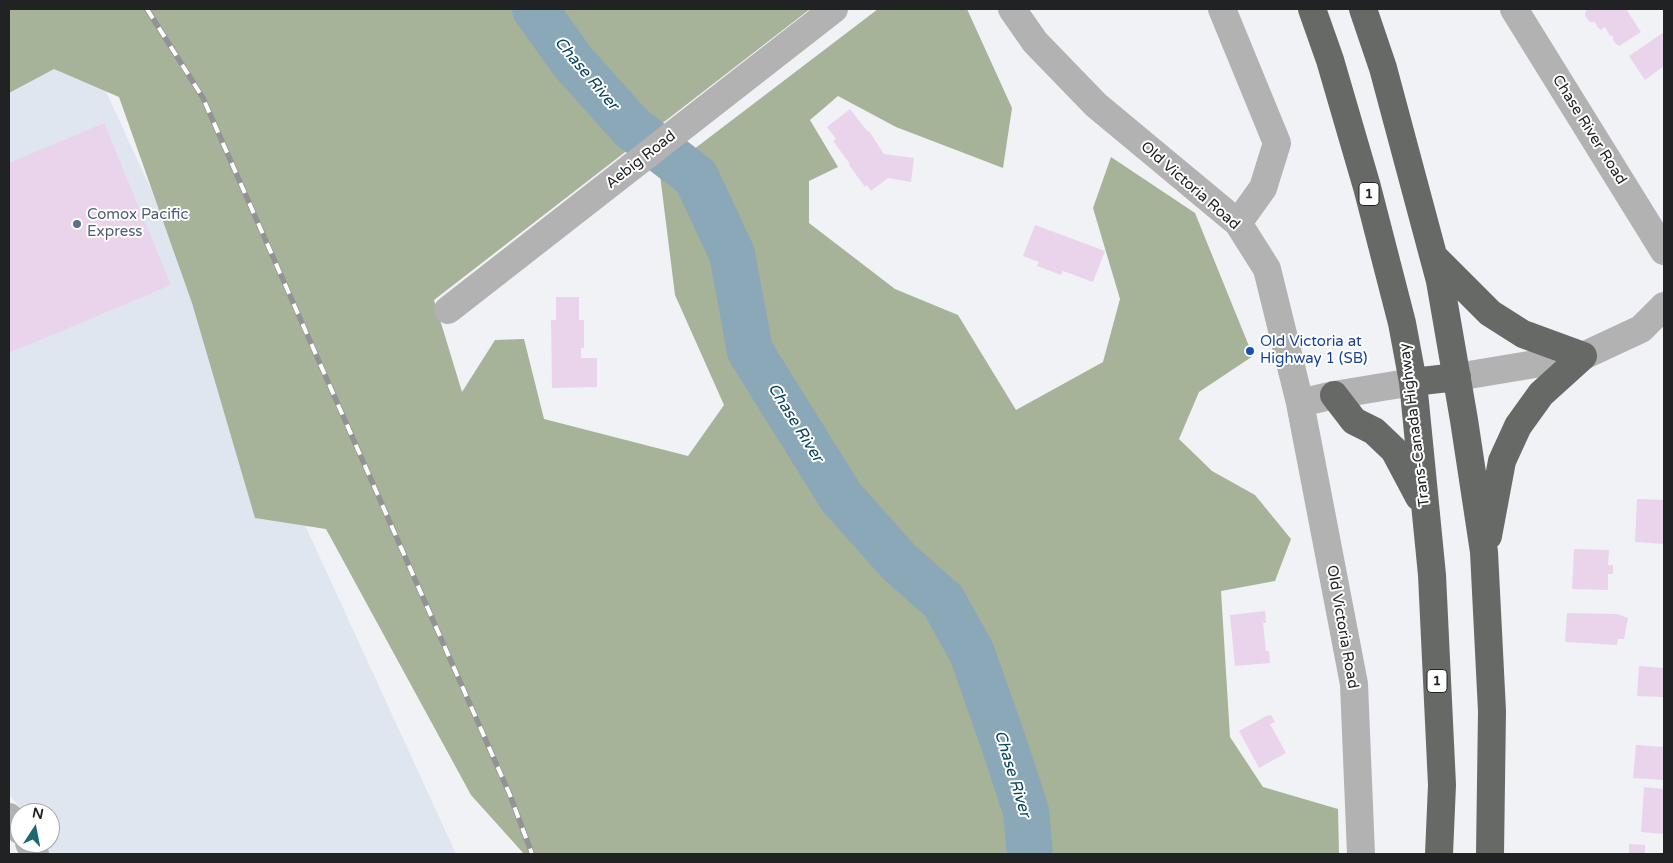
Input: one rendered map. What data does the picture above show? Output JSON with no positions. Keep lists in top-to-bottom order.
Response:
{
  "streets": {
    "highway": ["1", "Trans-Canada Highway"],
    "street": ["Chase River Road", "Aebig Road", "Old Victoria Road"]
  },
  "water": ["Chase River"],
  "places": ["Comox Pacific Express", "Old Victoria at Highway 1 (SB)"],
  "north": "top"
}
